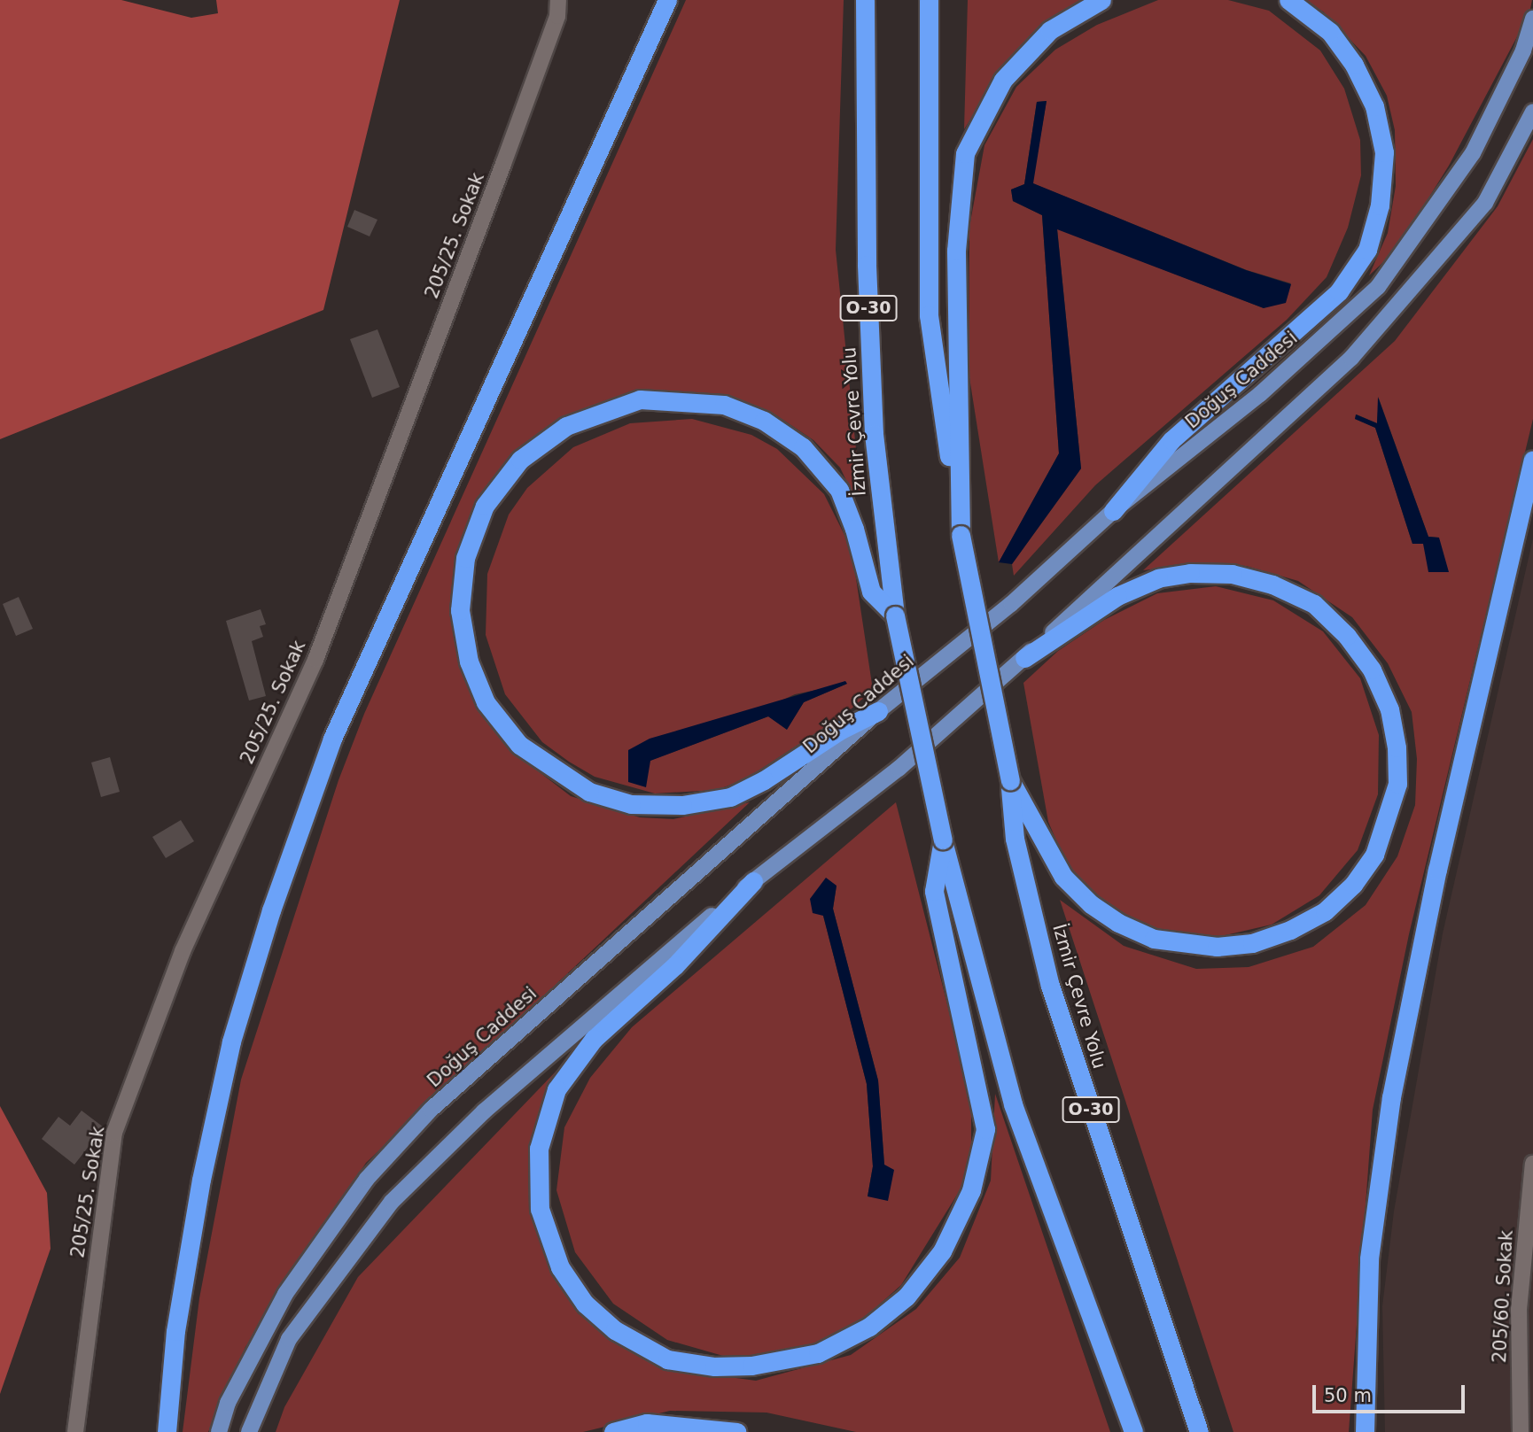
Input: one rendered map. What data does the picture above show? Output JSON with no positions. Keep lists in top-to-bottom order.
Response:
{
  "streets": {
    "highway": ["O-30", "İzmir Çevre Yolu"],
    "main road": ["Doğuş Caddesi"],
    "street": ["205/25. Sokak", "205/60. Sokak"]
  },
  "crossings": [
    ["O-30", "İzmir Çevre Yolu"]
  ],
  "scale_bar": "50 m"
}
